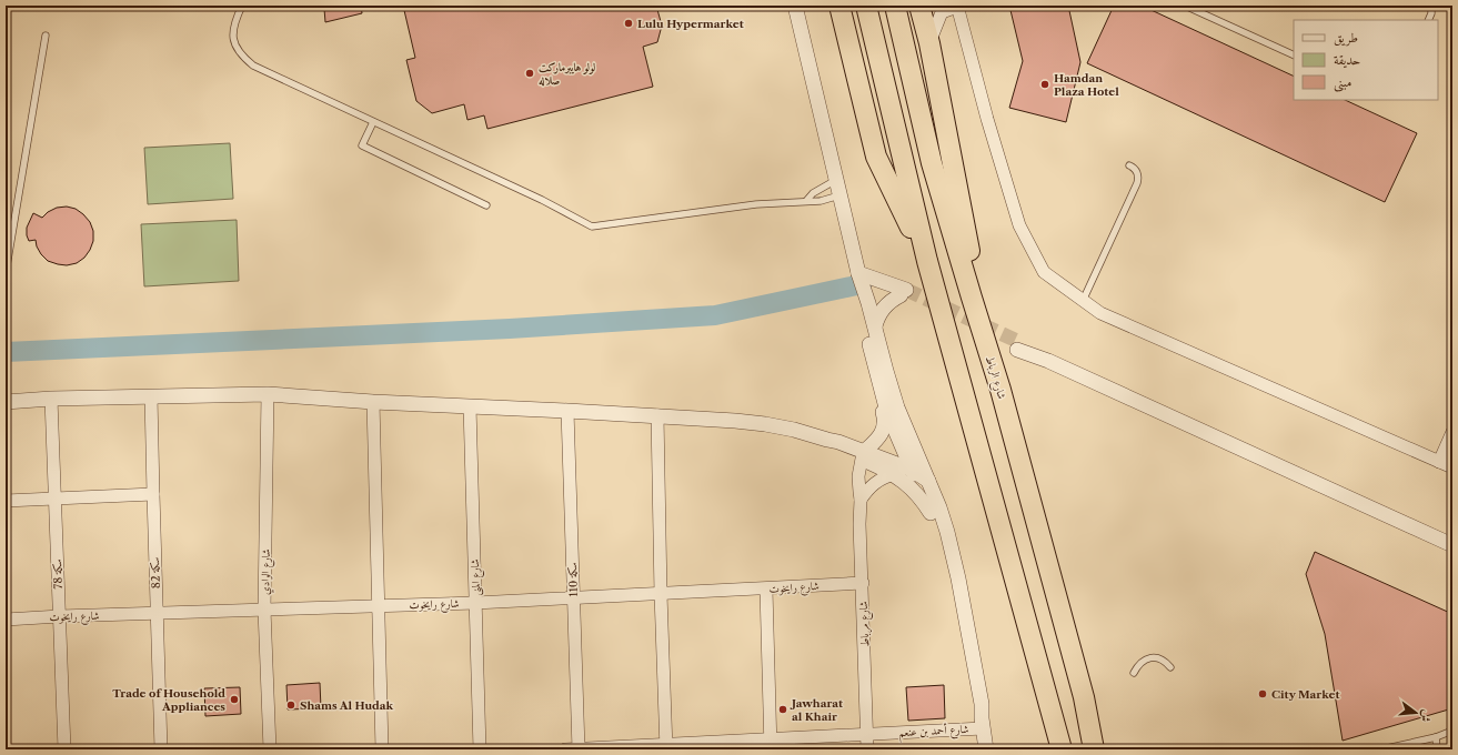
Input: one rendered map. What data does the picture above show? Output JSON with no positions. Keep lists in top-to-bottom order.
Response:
{
  "streets": {
    "highway": ["شارع الرباط"],
    "street": [
      "شارع الوادي",
      "سكة 82",
      "سكة 78",
      "شارع المنى",
      "سكة 110",
      "شارع رايخوت",
      "شارع مرباط",
      "شارع أحمد بن عنعم"
    ]
  },
  "crossings": [
    ["شارع الوادي", "شارع رايخوت"],
    ["سكة 82", "شارع رايخوت"],
    ["سكة 78", "شارع رايخوت"],
    ["شارع المنى", "شارع رايخوت"],
    ["سكة 110", "شارع رايخوت"],
    ["سكة 110", "شارع أحمد بن عنعم"],
    ["شارع رايخوت", "شارع مرباط"],
    ["شارع مرباط", "شارع أحمد بن عنعم"]
  ],
  "places": [
    "Lulu Hypermarket",
    "لولو هايبرماركت صلاله",
    "Hamdan Plaza Hotel",
    "City Market",
    "Trade of Household Appliances",
    "Shams Al Hudak",
    "Jawharat al Khair"
  ],
  "legend": ["طريق", "حديقة", "مبنى"],
  "north": "right"
}
